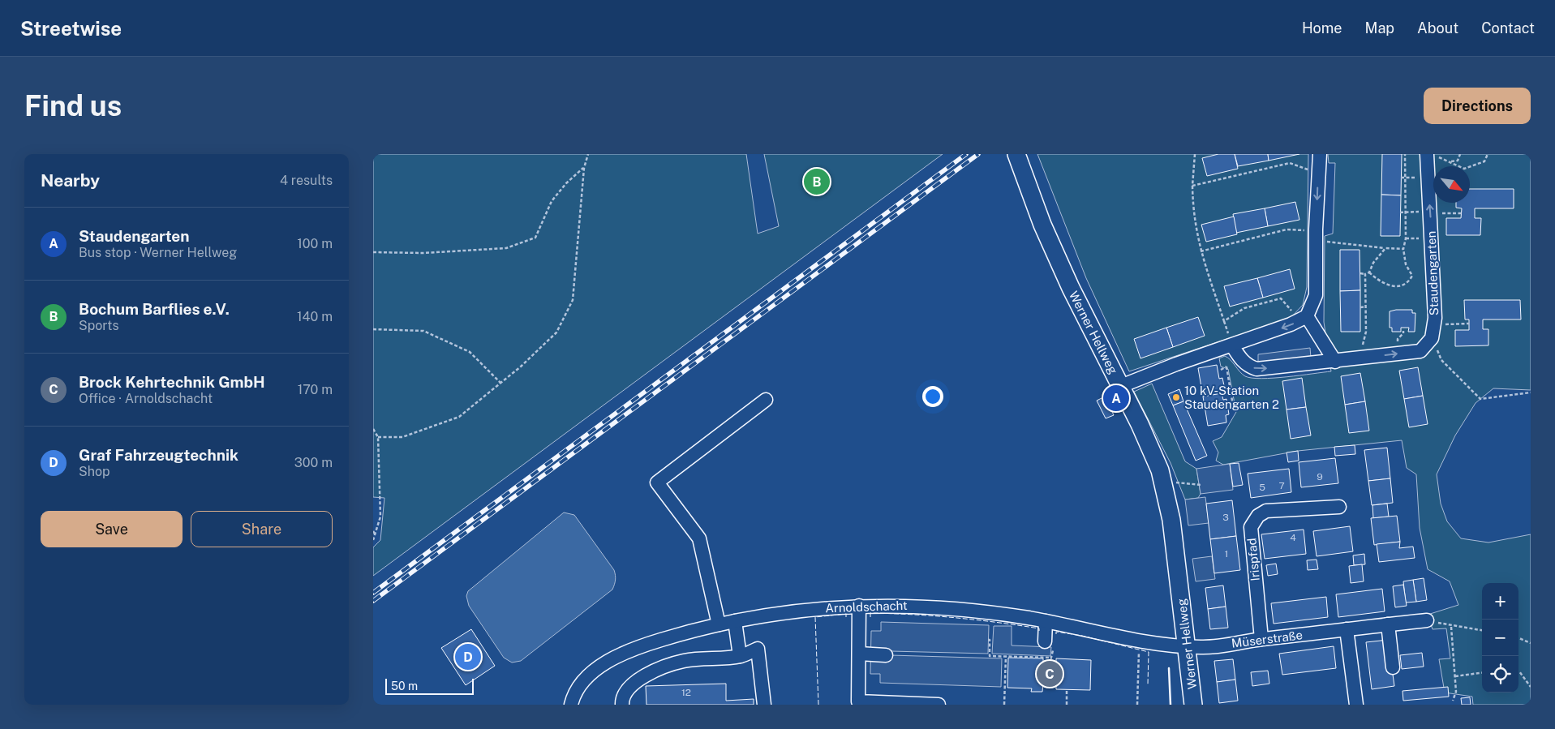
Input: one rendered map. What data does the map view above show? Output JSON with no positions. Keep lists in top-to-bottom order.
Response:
{
  "streets": {
    "main road": ["Werner Hellweg"],
    "street": [
      "Staudengarten",
      "Irispfad",
      "Arnoldschacht",
      "Müserstraße"
    ]
  },
  "crossings": [
    ["Werner Hellweg", "Arnoldschacht"],
    ["Werner Hellweg", "Müserstraße"],
    ["Irispfad", "Müserstraße"],
    ["Arnoldschacht", "Müserstraße"]
  ],
  "places": ["10 kV-Station Staudengarten 2"],
  "house_numbers": [
    "9",
    "7",
    "5",
    "3",
    "4",
    "1",
    "12"
  ],
  "scale_bar": "50 m",
  "north": "bottom right",
  "page": {
    "header": "Streetwise",
    "nav": [
      "Home",
      "Map",
      "About",
      "Contact"
    ],
    "buttons": [
      "Directions",
      ["Save", "Share"]
    ],
    "title": "Find us",
    "heading": ["Nearby", "4 results"],
    "pins": [
      "B",
      "A",
      "D",
      "C"
    ],
    "list": [
      {
        "mark": "A",
        "name": "Staudengarten",
        "note": "Bus stop · Werner Hellweg",
        "value": "100 m"
      },
      {
        "mark": "B",
        "name": "Bochum Barflies e.V.",
        "note": "Sports",
        "value": "140 m"
      },
      {
        "mark": "C",
        "name": "Brock Kehrtechnik GmbH",
        "note": "Office · Arnoldschacht",
        "value": "170 m"
      },
      {
        "mark": "D",
        "name": "Graf Fahrzeugtechnik",
        "note": "Shop",
        "value": "300 m"
      }
    ],
    "map_buttons": ["+", "−"],
    "scale": "50 m"
  }
}
